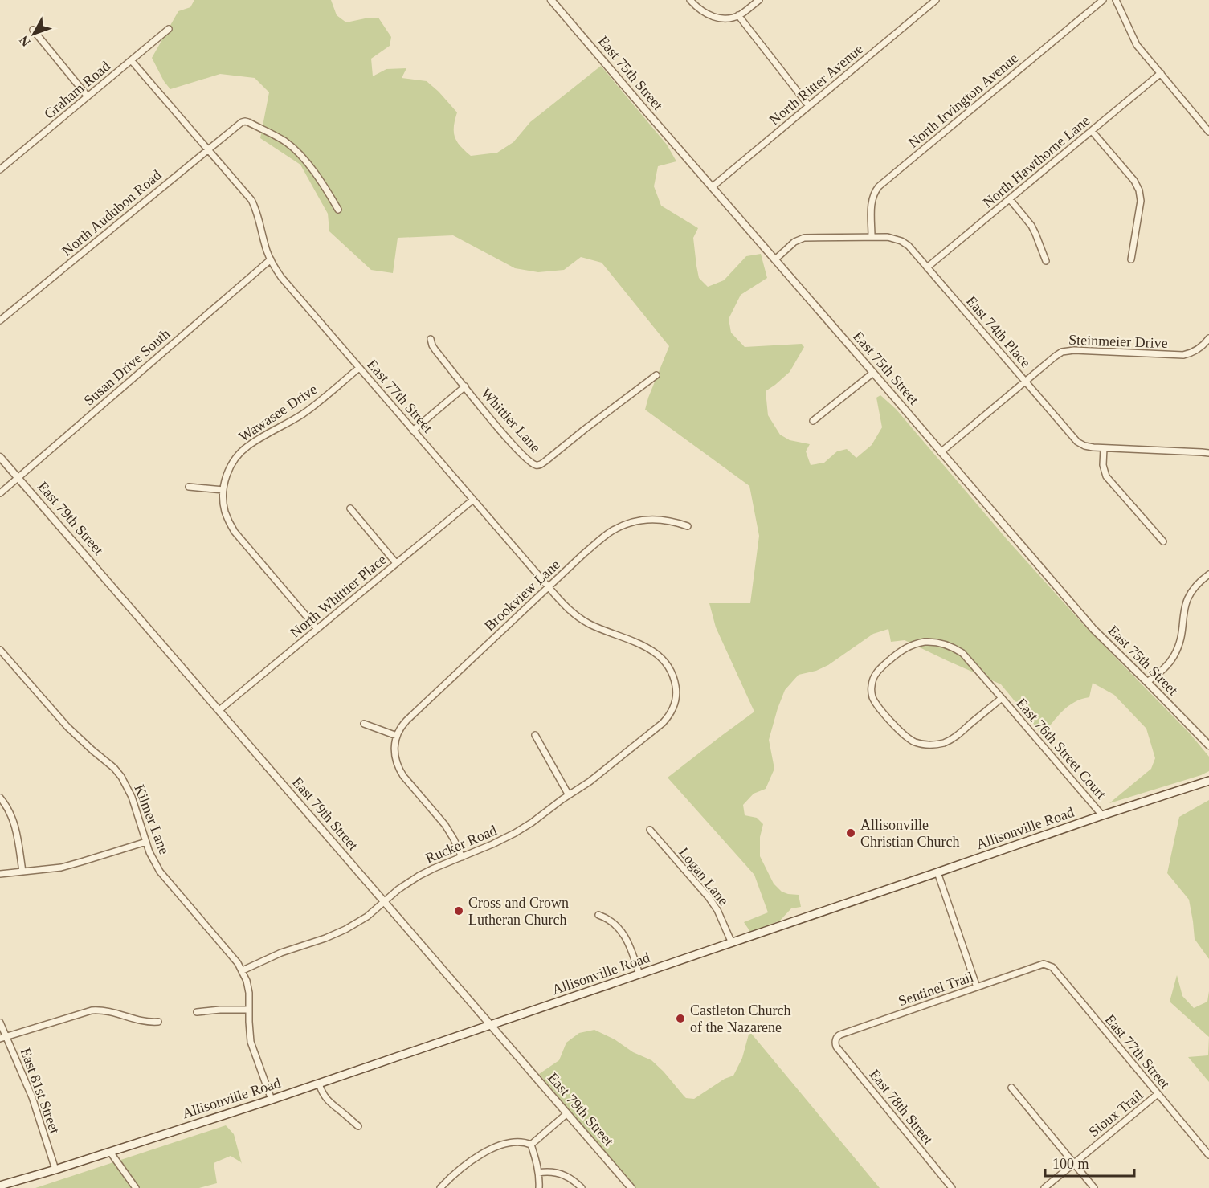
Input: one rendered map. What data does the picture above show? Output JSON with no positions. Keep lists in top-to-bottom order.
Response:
{
  "streets": {
    "main road": ["Allisonville Road"],
    "street": [
      "East 75th Street",
      "North Ritter Avenue",
      "Graham Road",
      "North Irvington Avenue",
      "North Hawthorne Lane",
      "North Audubon Road",
      "East 74th Place",
      "Steinmeier Drive",
      "Susan Drive South",
      "East 77th Street",
      "Wawasee Drive",
      "Whittier Lane",
      "East 79th Street",
      "Brookview Lane",
      "North Whittier Place",
      "East 76th Street Court",
      "Kilmer Lane",
      "Rucker Road",
      "Logan Lane",
      "Sentinel Trail",
      "East 81st Street",
      "East 78th Street",
      "Sioux Trail"
    ]
  },
  "crossings": [
    ["East 75th Street", "North Ritter Avenue"],
    ["East 75th Street", "East 74th Place"],
    ["East 75th Street", "Steinmeier Drive"],
    ["Graham Road", "East 77th Street"],
    ["North Irvington Avenue", "East 74th Place"],
    ["North Hawthorne Lane", "East 74th Place"],
    ["North Audubon Road", "East 77th Street"],
    ["East 74th Place", "Steinmeier Drive"],
    ["Susan Drive South", "East 77th Street"],
    ["Susan Drive South", "East 79th Street"],
    ["East 77th Street", "Wawasee Drive"],
    ["East 77th Street", "Brookview Lane"],
    ["East 77th Street", "North Whittier Place"],
    ["East 77th Street", "Rucker Road"],
    ["East 77th Street", "Sentinel Trail"],
    ["East 77th Street", "Sioux Trail"],
    ["Wawasee Drive", "North Whittier Place"],
    ["East 79th Street", "North Whittier Place"],
    ["East 79th Street", "Allisonville Road"],
    ["East 79th Street", "Rucker Road"],
    ["East 76th Street Court", "Allisonville Road"],
    ["Kilmer Lane", "Allisonville Road"],
    ["Kilmer Lane", "Rucker Road"],
    ["Allisonville Road", "Logan Lane"],
    ["Allisonville Road", "East 81st Street"],
    ["Sentinel Trail", "East 78th Street"]
  ],
  "places": ["Allisonville Christian Church", "Cross and Crown Lutheran Church", "Castleton Church of the Nazarene"],
  "scale_bar": "100 m",
  "north": "bottom left"
}
